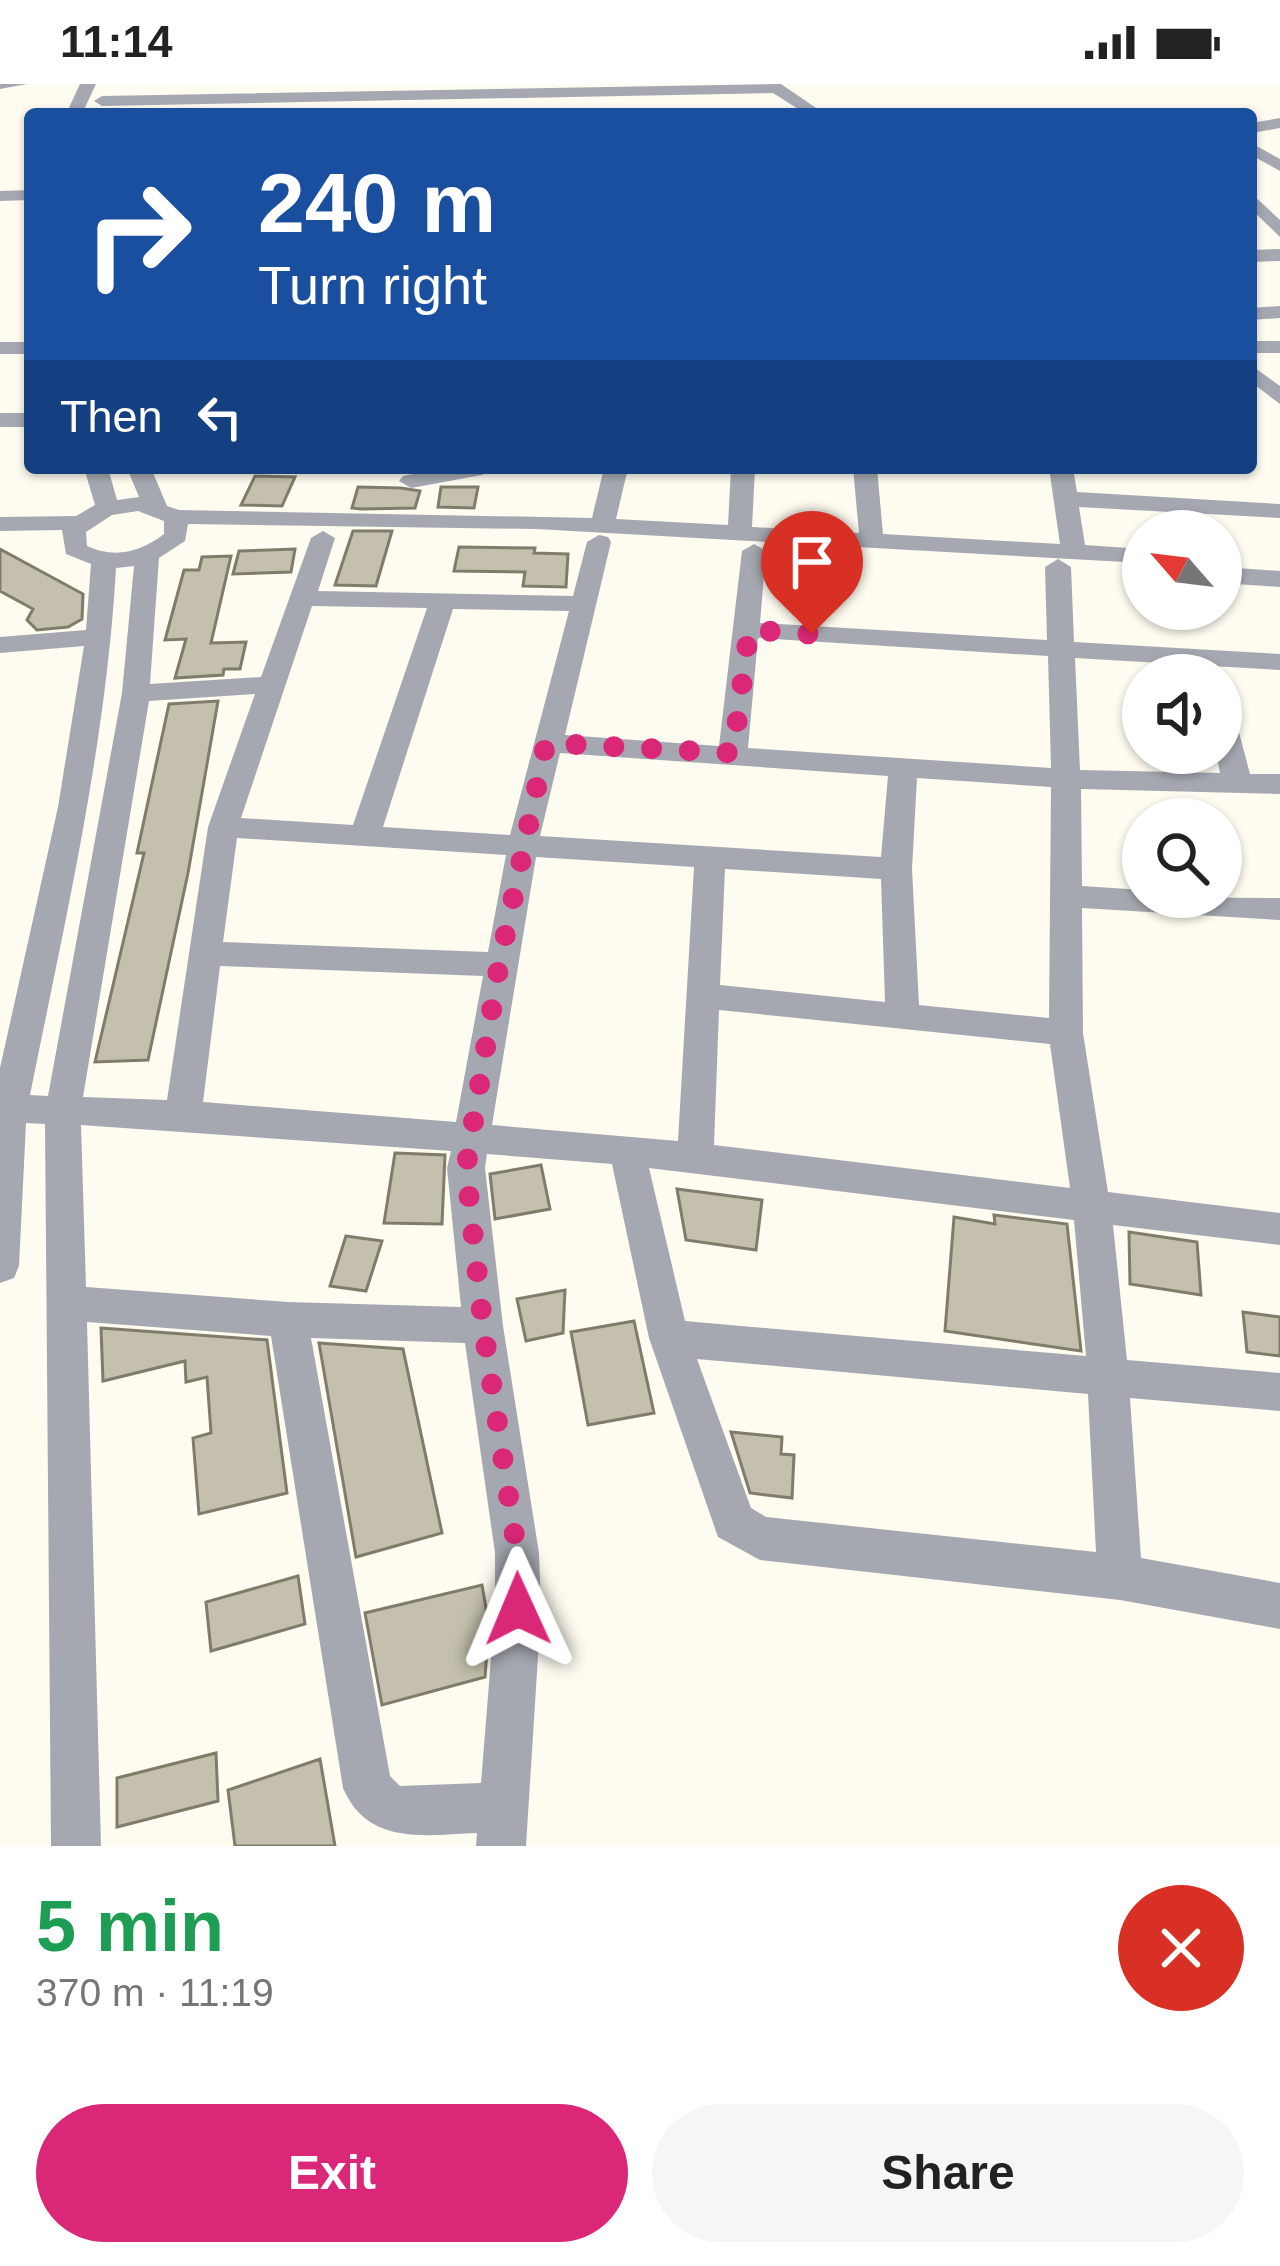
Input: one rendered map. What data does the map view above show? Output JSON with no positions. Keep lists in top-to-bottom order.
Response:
{
  "north": "top left",
  "page": {
    "status": "11:14",
    "turn": ["240 m", "Turn right"],
    "then": "Then",
    "heading": ["5 min", "370 m · 11:19"],
    "buttons": ["Exit", "Share"]
  }
}
